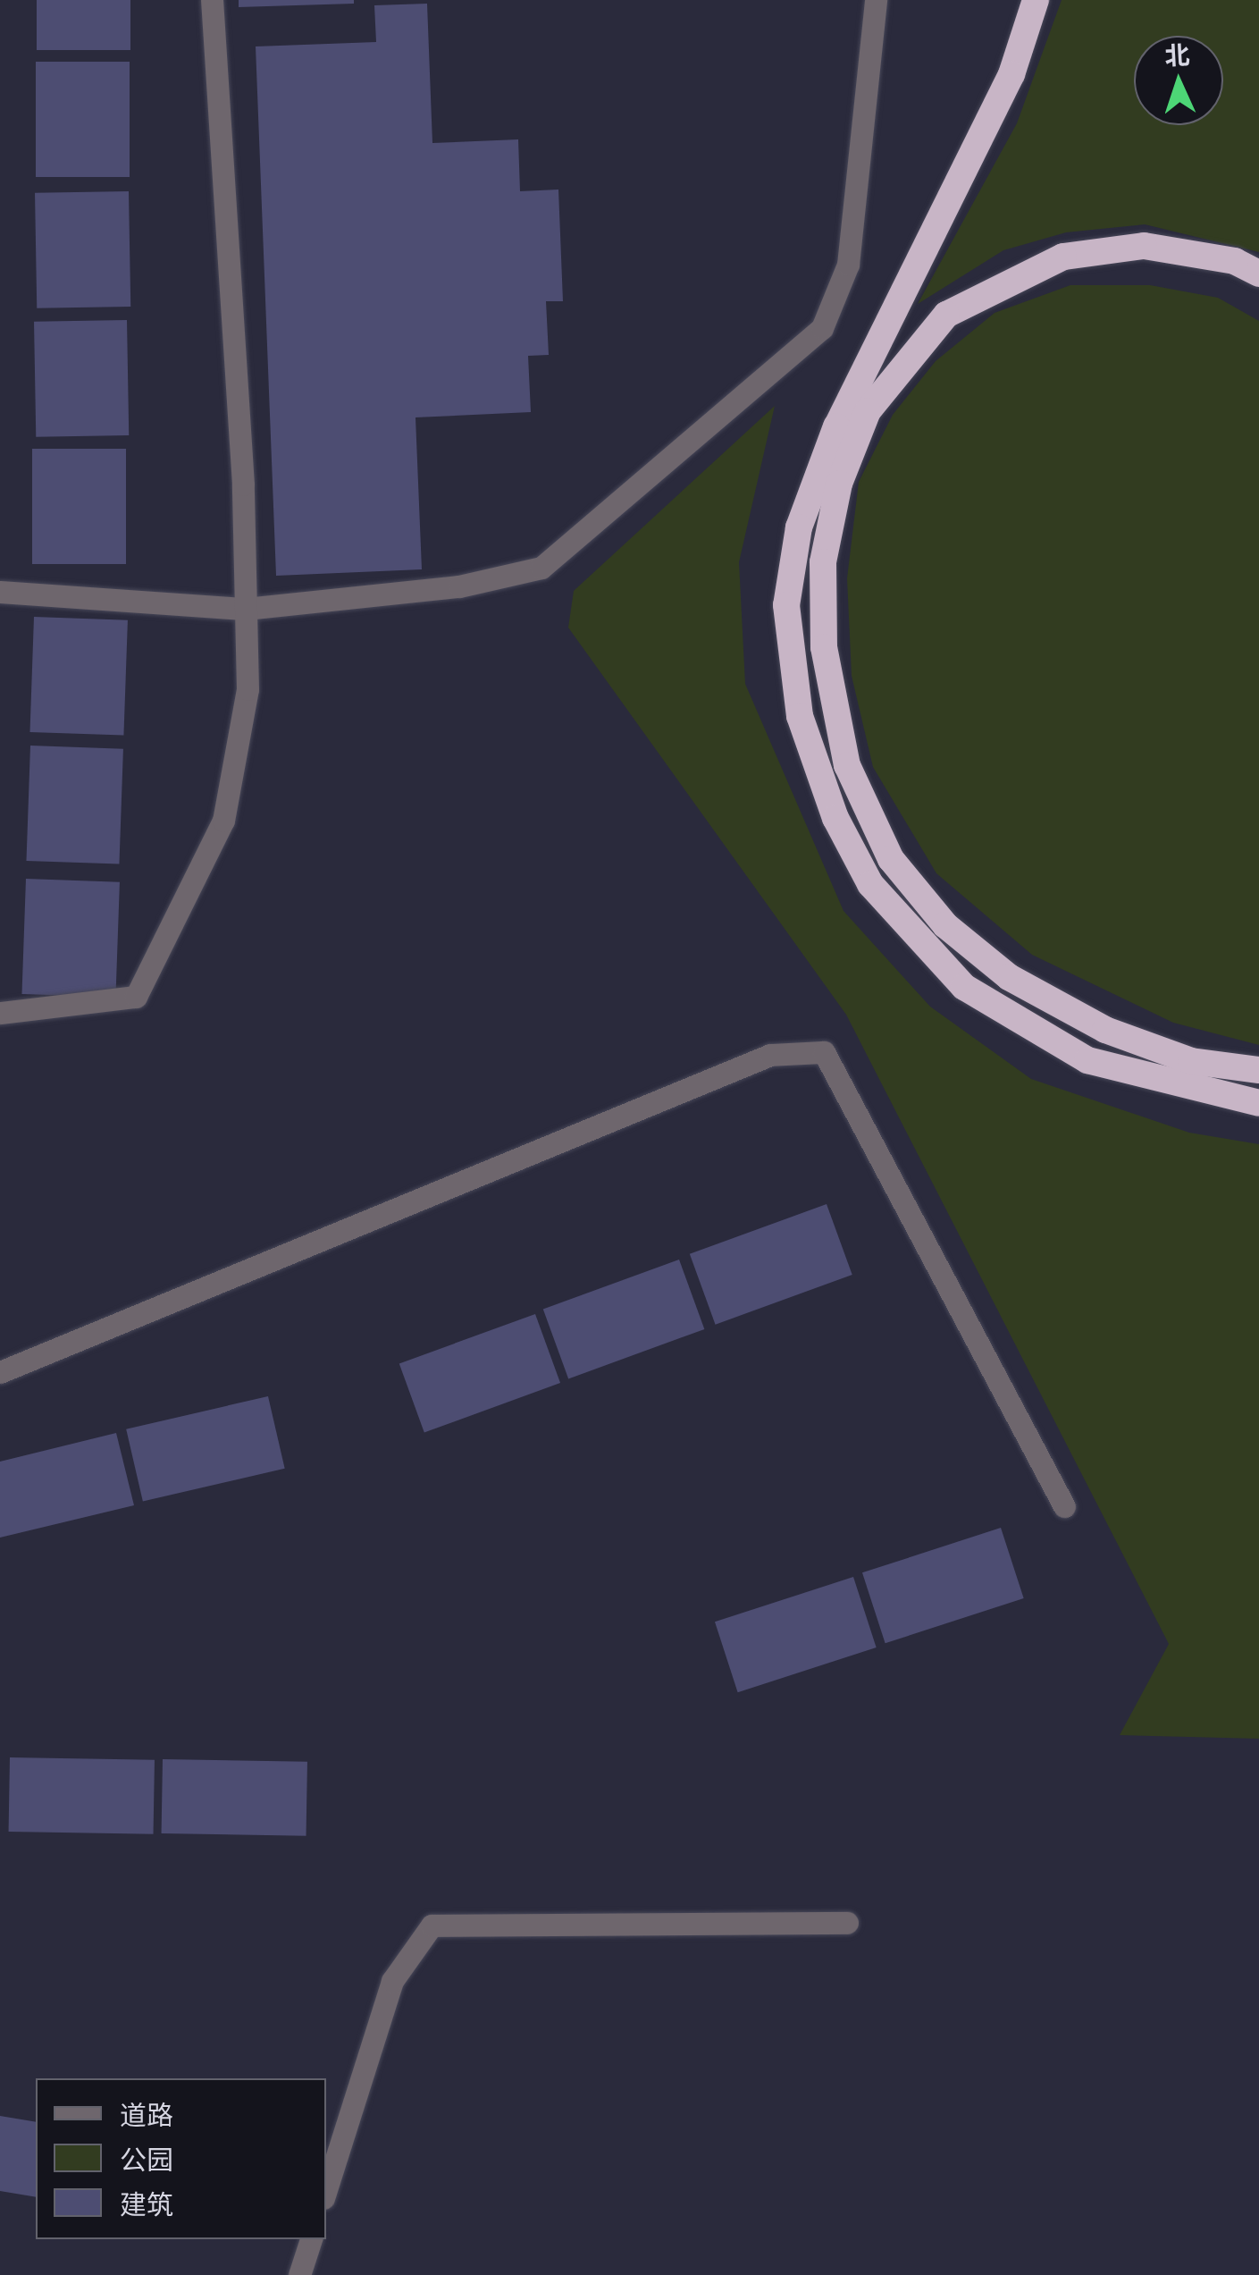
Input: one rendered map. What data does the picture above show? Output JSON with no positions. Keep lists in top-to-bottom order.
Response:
{
  "legend": ["道路", "公园", "建筑"],
  "north": "top"
}
